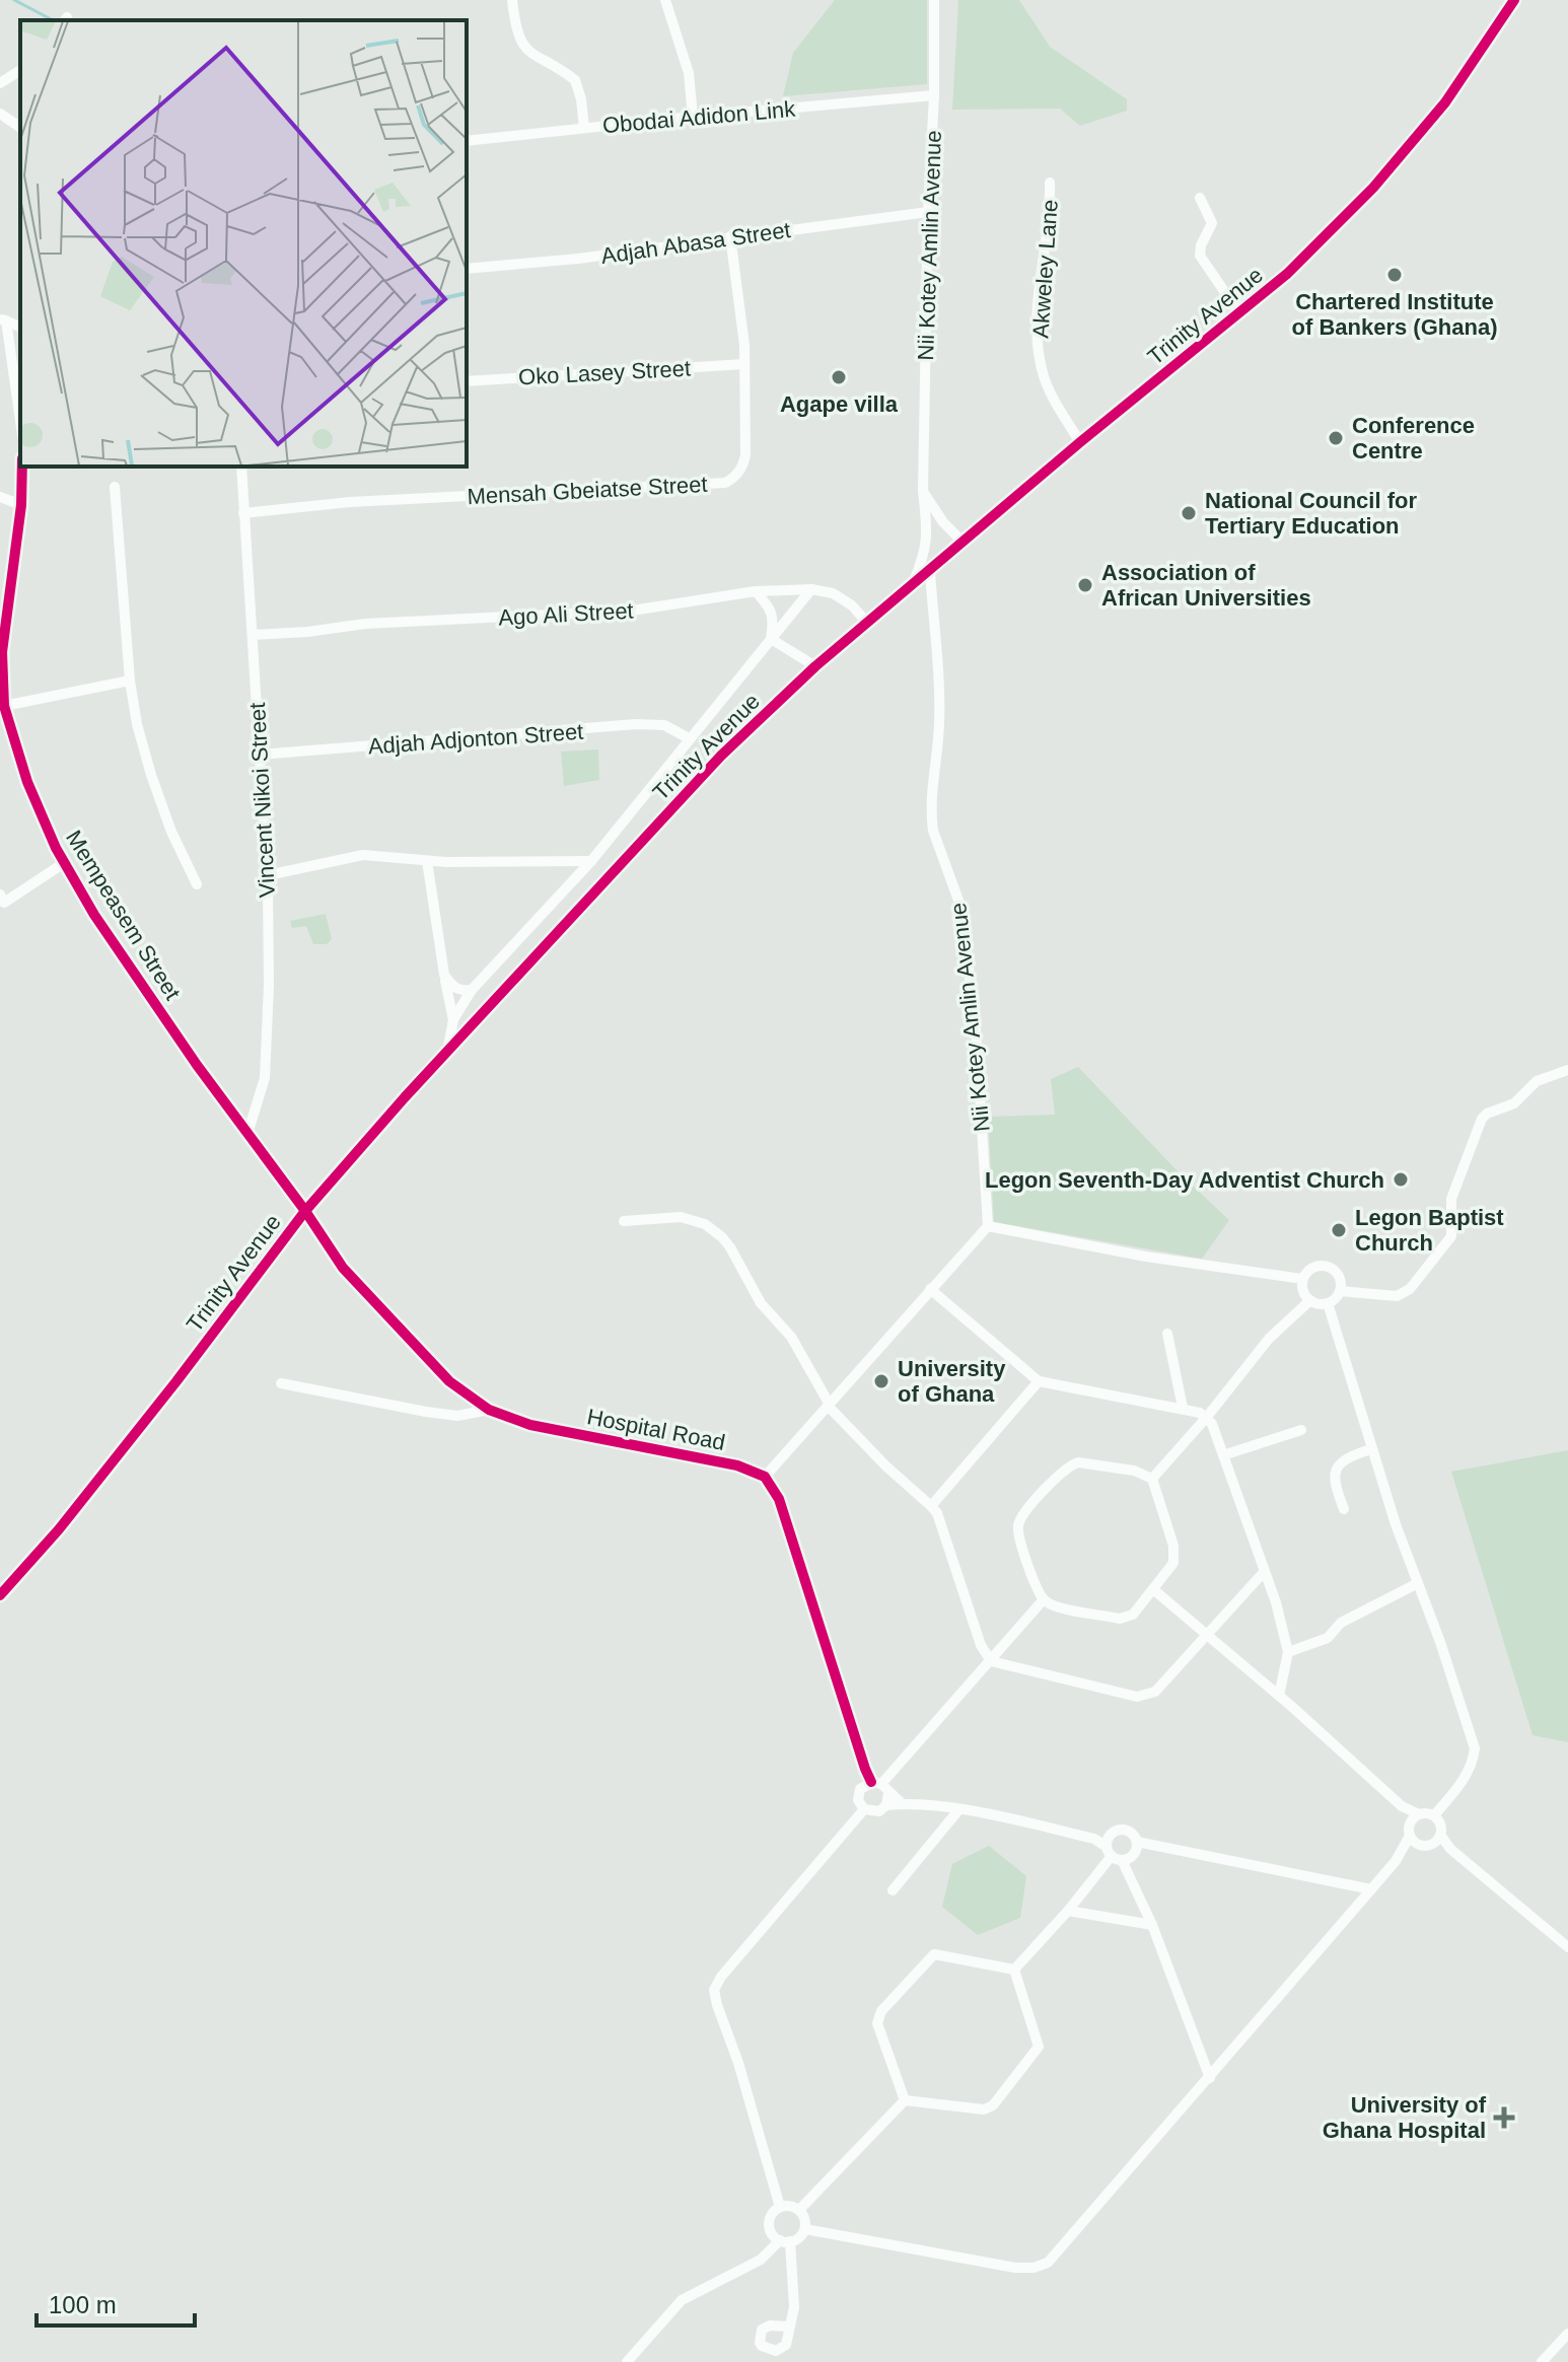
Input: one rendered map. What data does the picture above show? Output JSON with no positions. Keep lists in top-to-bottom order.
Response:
{
  "streets": {
    "street": [
      "Obodai Adidon Link",
      "Adjah Abasa Street",
      "Nii Kotey Amlin Avenue",
      "Akweley Lane",
      "Trinity Avenue",
      "Oko Lasey Street",
      "Mensah Gbeiatse Street",
      "Ago Ali Street",
      "Adjah Adjonton Street",
      "Vincent Nikoi Street",
      "Mempeasem Street",
      "Hospital Road"
    ]
  },
  "crossings": [
    ["Obodai Adidon Link", "Nii Kotey Amlin Avenue"],
    ["Adjah Abasa Street", "Nii Kotey Amlin Avenue"],
    ["Adjah Abasa Street", "Mensah Gbeiatse Street"],
    ["Nii Kotey Amlin Avenue", "Trinity Avenue"],
    ["Akweley Lane", "Trinity Avenue"],
    ["Trinity Avenue", "Ago Ali Street"],
    ["Trinity Avenue", "Mempeasem Street"],
    ["Trinity Avenue", "Hospital Road"],
    ["Oko Lasey Street", "Mensah Gbeiatse Street"],
    ["Mensah Gbeiatse Street", "Vincent Nikoi Street"],
    ["Ago Ali Street", "Vincent Nikoi Street"],
    ["Adjah Adjonton Street", "Vincent Nikoi Street"],
    ["Vincent Nikoi Street", "Mempeasem Street"],
    ["Mempeasem Street", "Hospital Road"]
  ],
  "places": {
    "other": [
      "Chartered Institute of Bankers (Ghana)",
      "Agape villa",
      "Conference Centre",
      "National Council for Tertiary Education",
      "Association of African Universities",
      "Legon Seventh-Day Adventist Church",
      "Legon Baptist Church",
      "University of Ghana"
    ],
    "health": ["University of Ghana Hospital"]
  },
  "scale_bar": "100 m"
}
